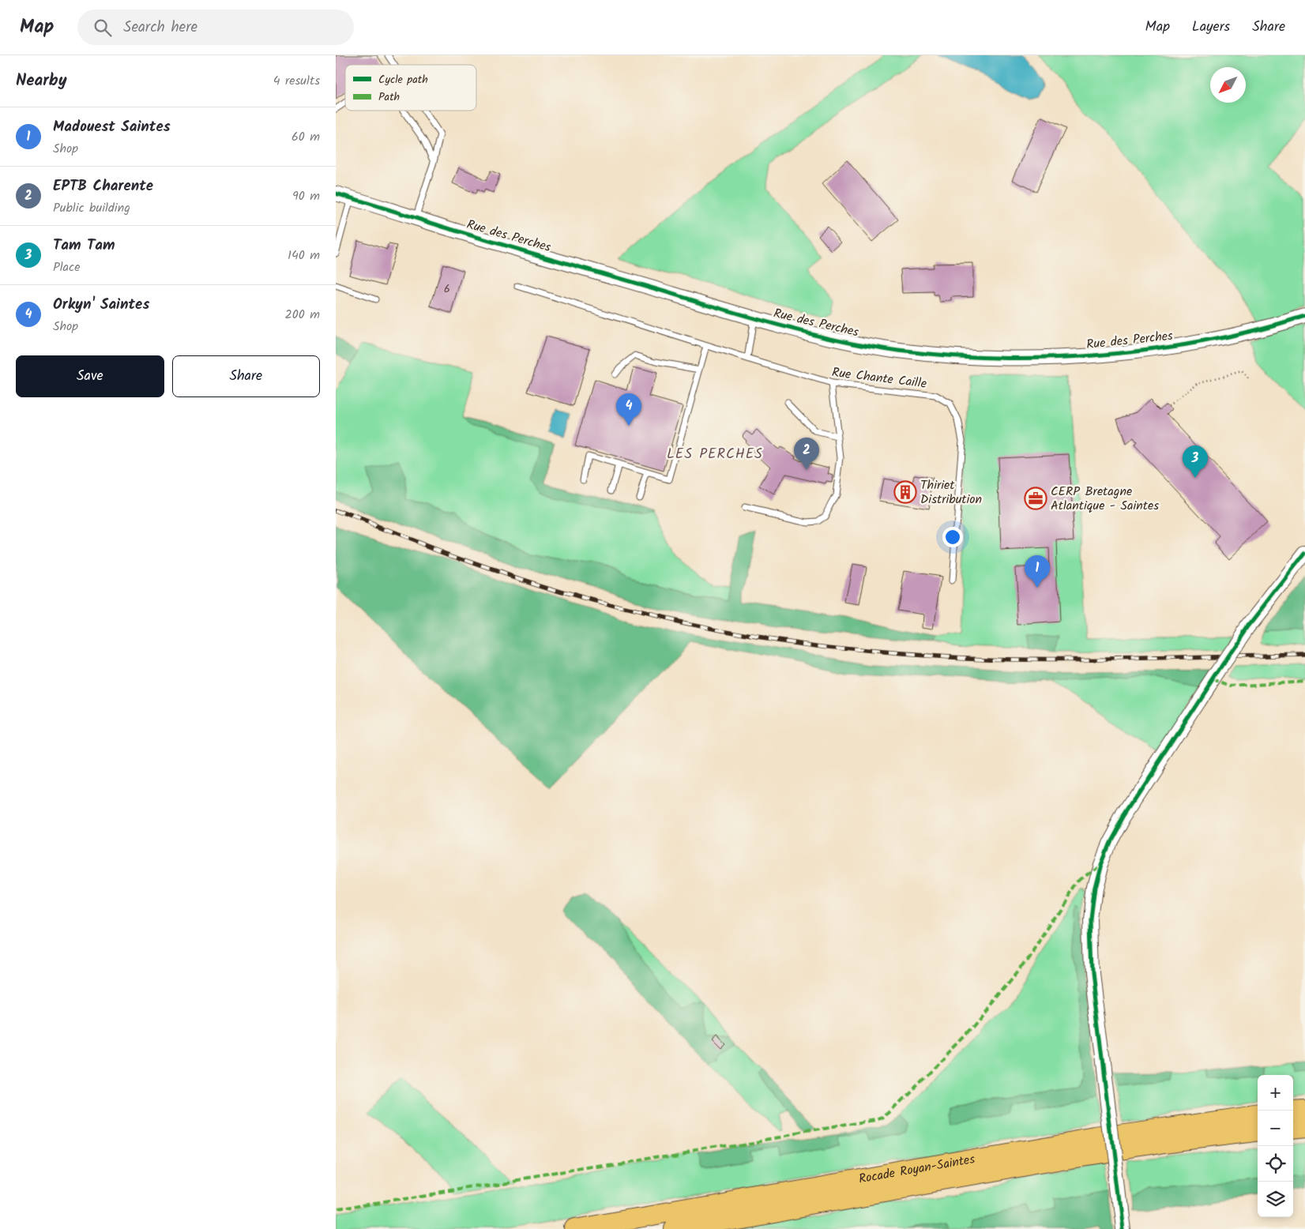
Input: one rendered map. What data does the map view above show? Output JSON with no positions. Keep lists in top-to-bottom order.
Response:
{
  "streets": {
    "highway": ["Rocade Royan-Saintes"],
    "street": ["Rue des Perches"],
    "lane": ["Rue Chante Caille"]
  },
  "districts": ["LES PERCHES"],
  "places": {
    "building": ["Thiriet Distribution"],
    "office": ["CERP Bretagne Atlantique - Saintes"]
  },
  "house_numbers": ["6"],
  "legend": ["Cycle path", "Path"],
  "north": "bottom left",
  "page": {
    "header": "Map",
    "search": "Search here",
    "nav": ["Map", "Layers", "Share"],
    "heading": ["Nearby", "4 results"],
    "list": [
      {
        "mark": "1",
        "name": "Madouest Saintes",
        "note": "Shop",
        "value": "60 m"
      },
      {
        "mark": "2",
        "name": "EPTB Charente",
        "note": "Public building",
        "value": "90 m"
      },
      {
        "mark": "3",
        "name": "Tam Tam",
        "note": "Place",
        "value": "140 m"
      },
      {
        "mark": "4",
        "name": "Orkyn' Saintes",
        "note": "Shop",
        "value": "200 m"
      }
    ],
    "buttons": ["Save", "Share"],
    "pins": [
      "4",
      "2",
      "3",
      "1"
    ],
    "map_buttons": ["+", "−"]
  }
}
